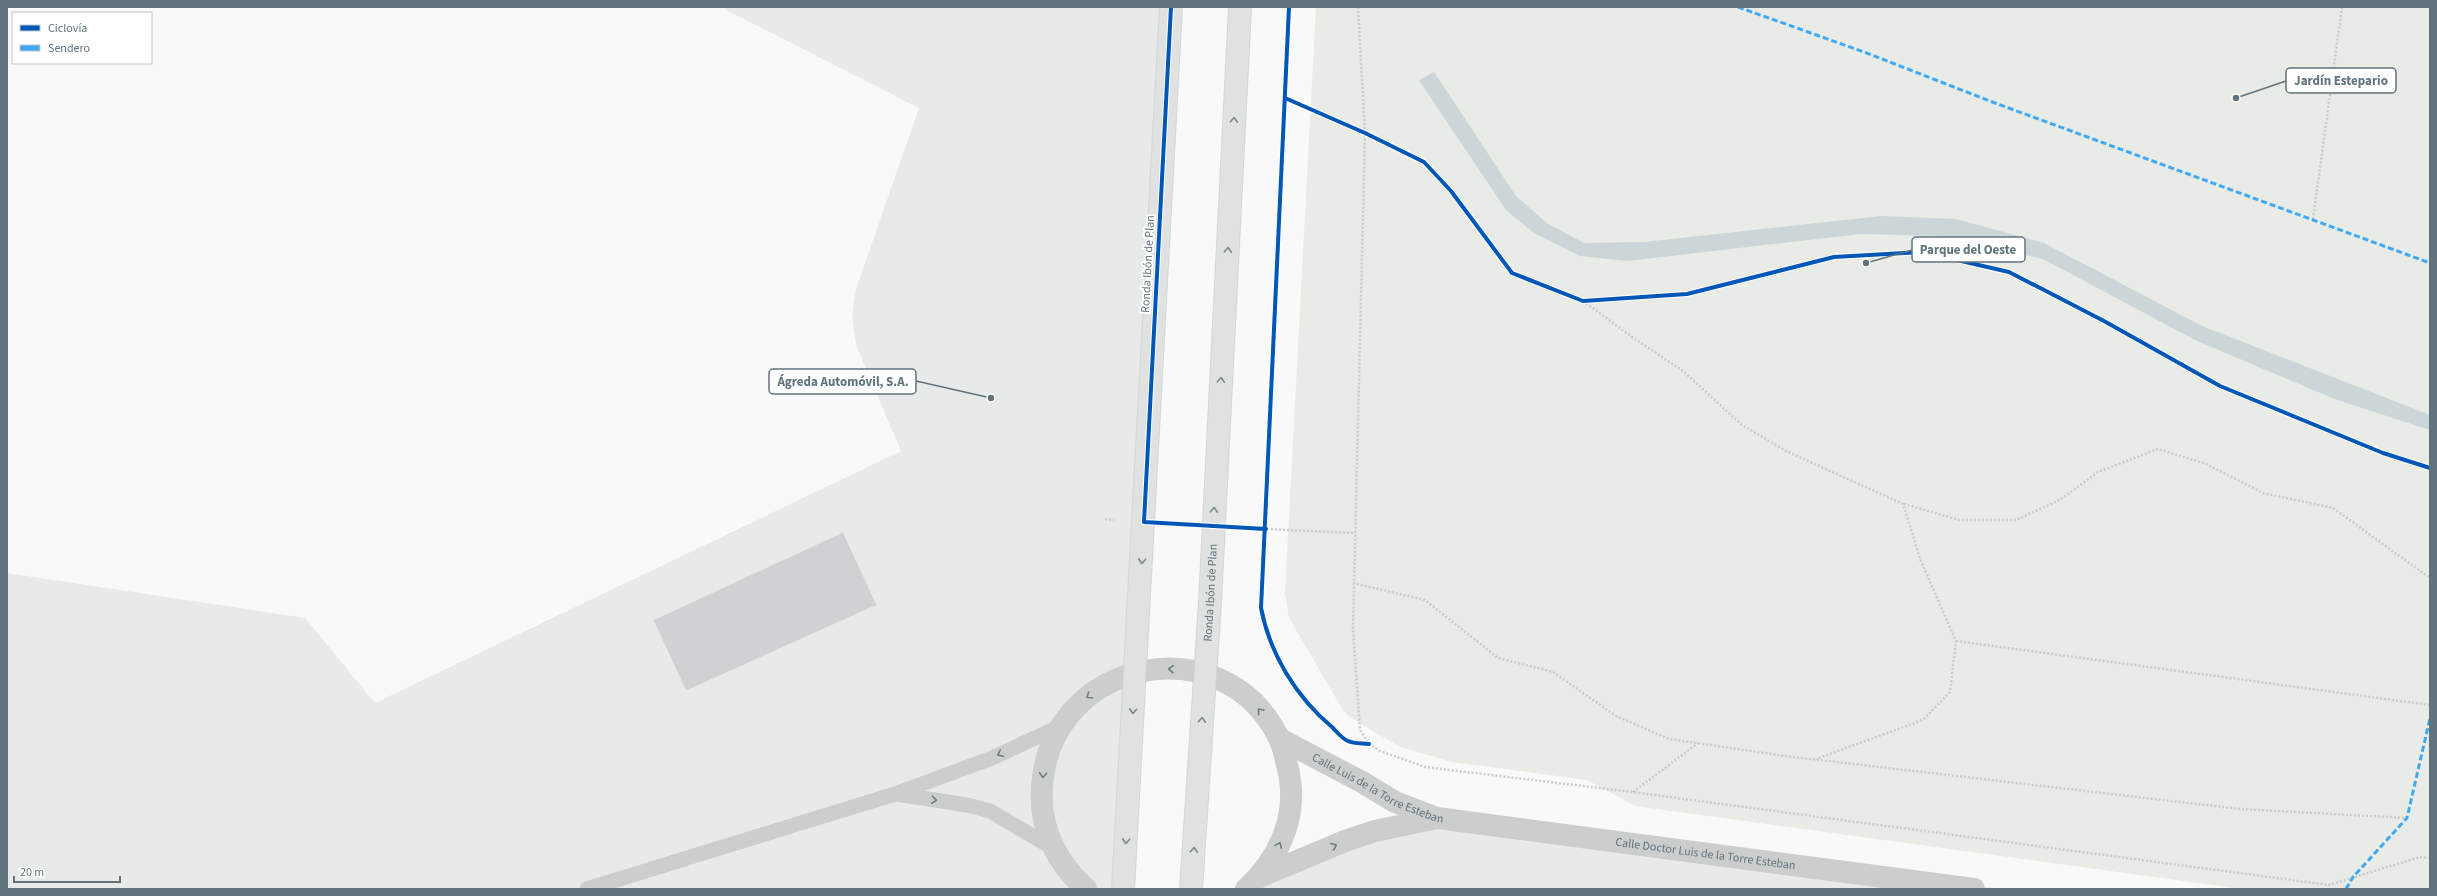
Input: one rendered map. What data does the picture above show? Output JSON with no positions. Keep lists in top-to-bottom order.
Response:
{
  "streets": {
    "main road": ["Ronda Ibón de Plan"],
    "street": ["Calle Luis de la Torre Esteban", "Calle Doctor Luis de la Torre Esteban"]
  },
  "crossings": [
    ["Calle Luis de la Torre Esteban", "Calle Doctor Luis de la Torre Esteban"]
  ],
  "one_way": ["Calle Luis de la Torre Esteban"],
  "places": ["Jardín Estepario", "Parque del Oeste", "Ágreda Automóvil, S.A."],
  "legend": ["Ciclovía", "Sendero"],
  "scale_bar": "20 m"
}
